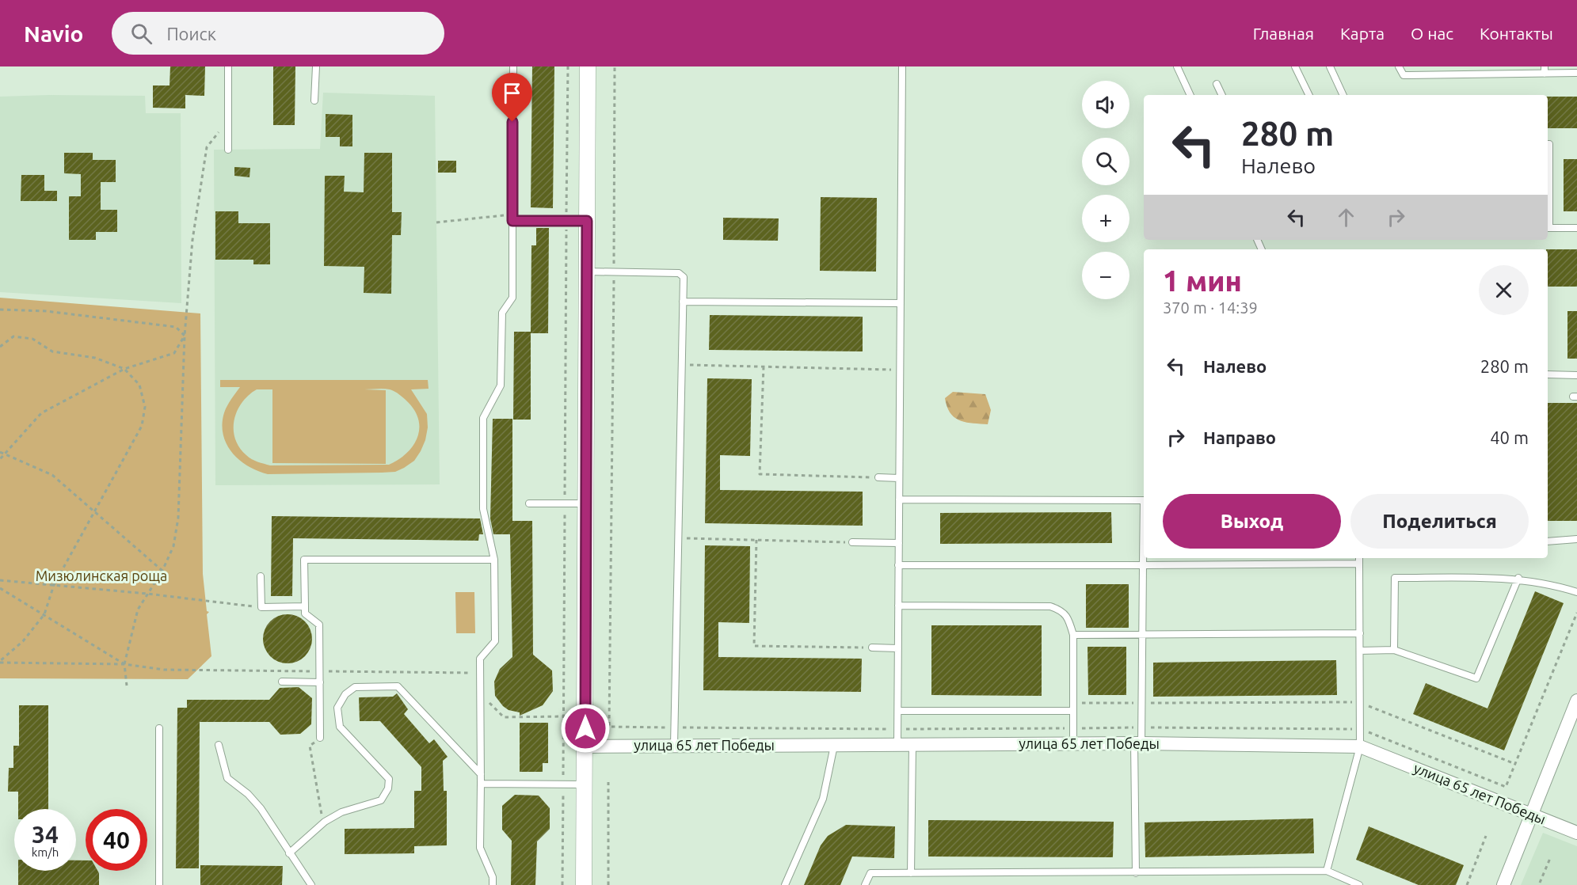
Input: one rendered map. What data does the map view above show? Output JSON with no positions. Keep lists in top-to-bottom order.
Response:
{
  "streets": {
    "street": ["улица 65 лет Победы"]
  },
  "parks": ["Мизюлинская роща"],
  "page": {
    "header": "Navio",
    "search": "Поиск",
    "nav": [
      "Главная",
      "Карта",
      "О нас",
      "Контакты"
    ],
    "map_buttons": ["+", "−"],
    "turn": ["280 m", "Налево"],
    "heading": ["1 мин", "370 m · 14:39"],
    "list": [
      {
        "name": "Налево",
        "value": "280 m"
      },
      {
        "name": "Направо",
        "value": "40 m"
      }
    ],
    "buttons": ["Выход", "Поделиться"],
    "speed": "34 km/h",
    "limit": "40"
  }
}
